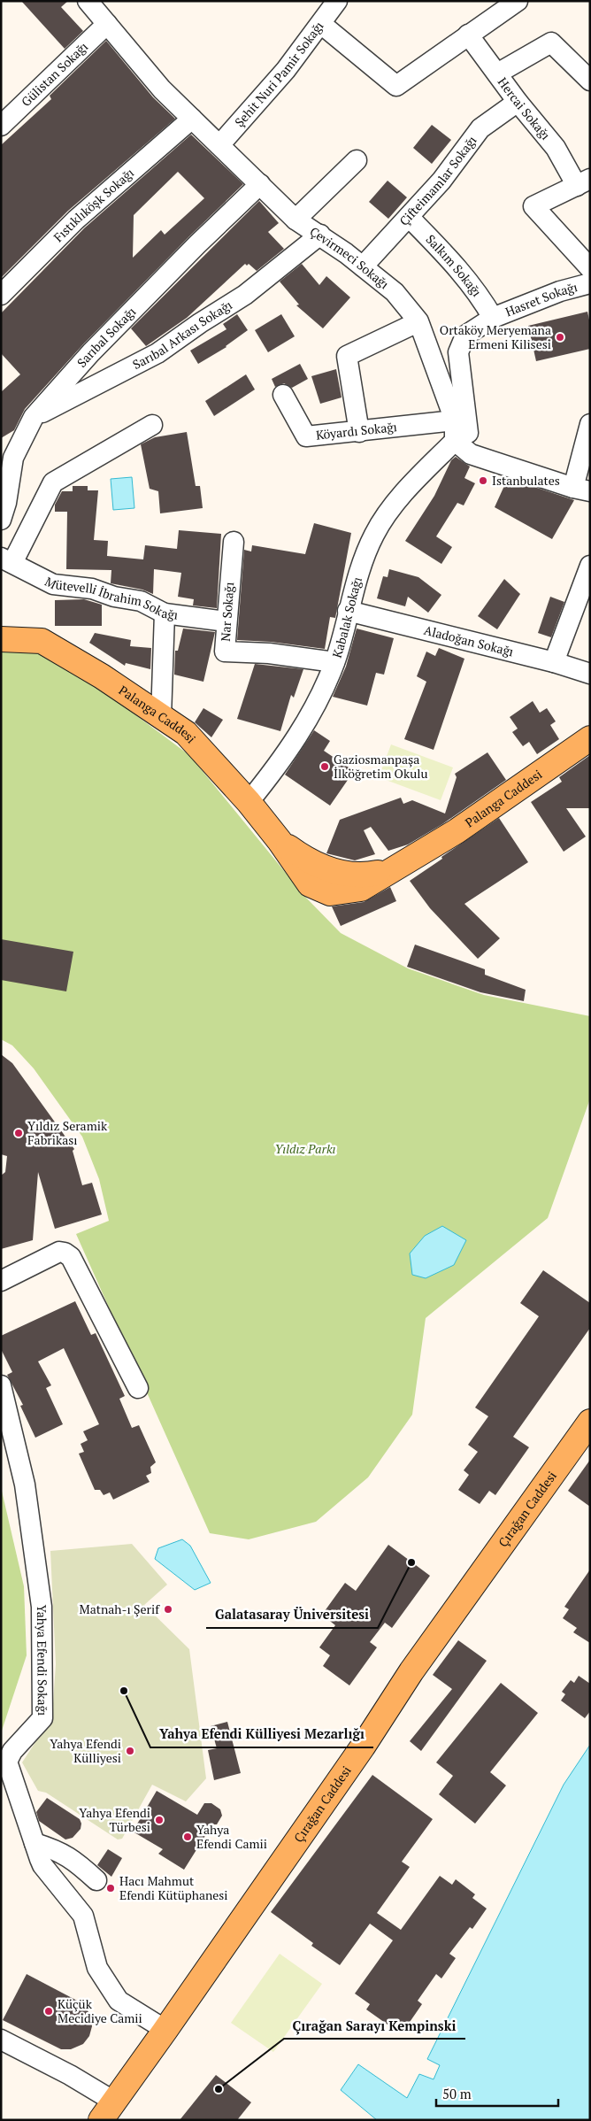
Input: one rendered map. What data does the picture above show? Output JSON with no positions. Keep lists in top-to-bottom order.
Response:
{
  "streets": {
    "main road": ["Palanga Caddesi", "Çırağan Caddesi"],
    "street": [
      "Şehit Nuri Pamir Sokağı",
      "Gülistan Sokağı",
      "Hercai Sokağı",
      "Çifteimamlar Sokağı",
      "Fıstıklıköşk Sokağı",
      "Çevirmeci Sokağı",
      "Salkım Sokağı",
      "Hasret Sokağı",
      "Sarıbal Arkası Sokağı",
      "Sarıbal Sokağı",
      "Köyardı Sokağı",
      "Mütevelli İbrahim Sokağı",
      "Nar Sokağı",
      "Kabalak Sokağı",
      "Aladoğan Sokağı",
      "Yahya Efendi Sokağı"
    ]
  },
  "crossings": [
    ["Şehit Nuri Pamir Sokağı", "Çevirmeci Sokağı"],
    ["Gülistan Sokağı", "Çevirmeci Sokağı"],
    ["Hercai Sokağı", "Çifteimamlar Sokağı"],
    ["Çifteimamlar Sokağı", "Çevirmeci Sokağı"],
    ["Çifteimamlar Sokağı", "Salkım Sokağı"],
    ["Fıstıklıköşk Sokağı", "Çevirmeci Sokağı"],
    ["Çevirmeci Sokağı", "Sarıbal Arkası Sokağı"],
    ["Çevirmeci Sokağı", "Sarıbal Sokağı"],
    ["Çevirmeci Sokağı", "Köyardı Sokağı"],
    ["Çevirmeci Sokağı", "Kabalak Sokağı"],
    ["Salkım Sokağı", "Hasret Sokağı"],
    ["Sarıbal Arkası Sokağı", "Sarıbal Sokağı"],
    ["Mütevelli İbrahim Sokağı", "Nar Sokağı"],
    ["Nar Sokağı", "Kabalak Sokağı"],
    ["Kabalak Sokağı", "Aladoğan Sokağı"],
    ["Kabalak Sokağı", "Palanga Caddesi"],
    ["Çırağan Caddesi", "Yahya Efendi Sokağı"]
  ],
  "parks": ["Yıldız Parkı"],
  "places": [
    "Ortaköy Meryemana Ermeni Kilisesi",
    "Istanbulates",
    "Gaziosmanpaşa İlköğretim Okulu",
    "Yıldız Seramik Fabrikası",
    "Galatasaray Üniversitesi",
    "Matnah-ı Şerif",
    "Yahya Efendi Külliyesi Mezarlığı",
    "Yahya Efendi Külliyesi",
    "Yahya Efendi Türbesi",
    "Yahya Efendi Camii",
    "Hacı Mahmut Efendi Kütüphanesi",
    "Küçük Mecidiye Camii",
    "Çırağan Sarayı Kempinski"
  ],
  "scale_bar": "50 m"
}
